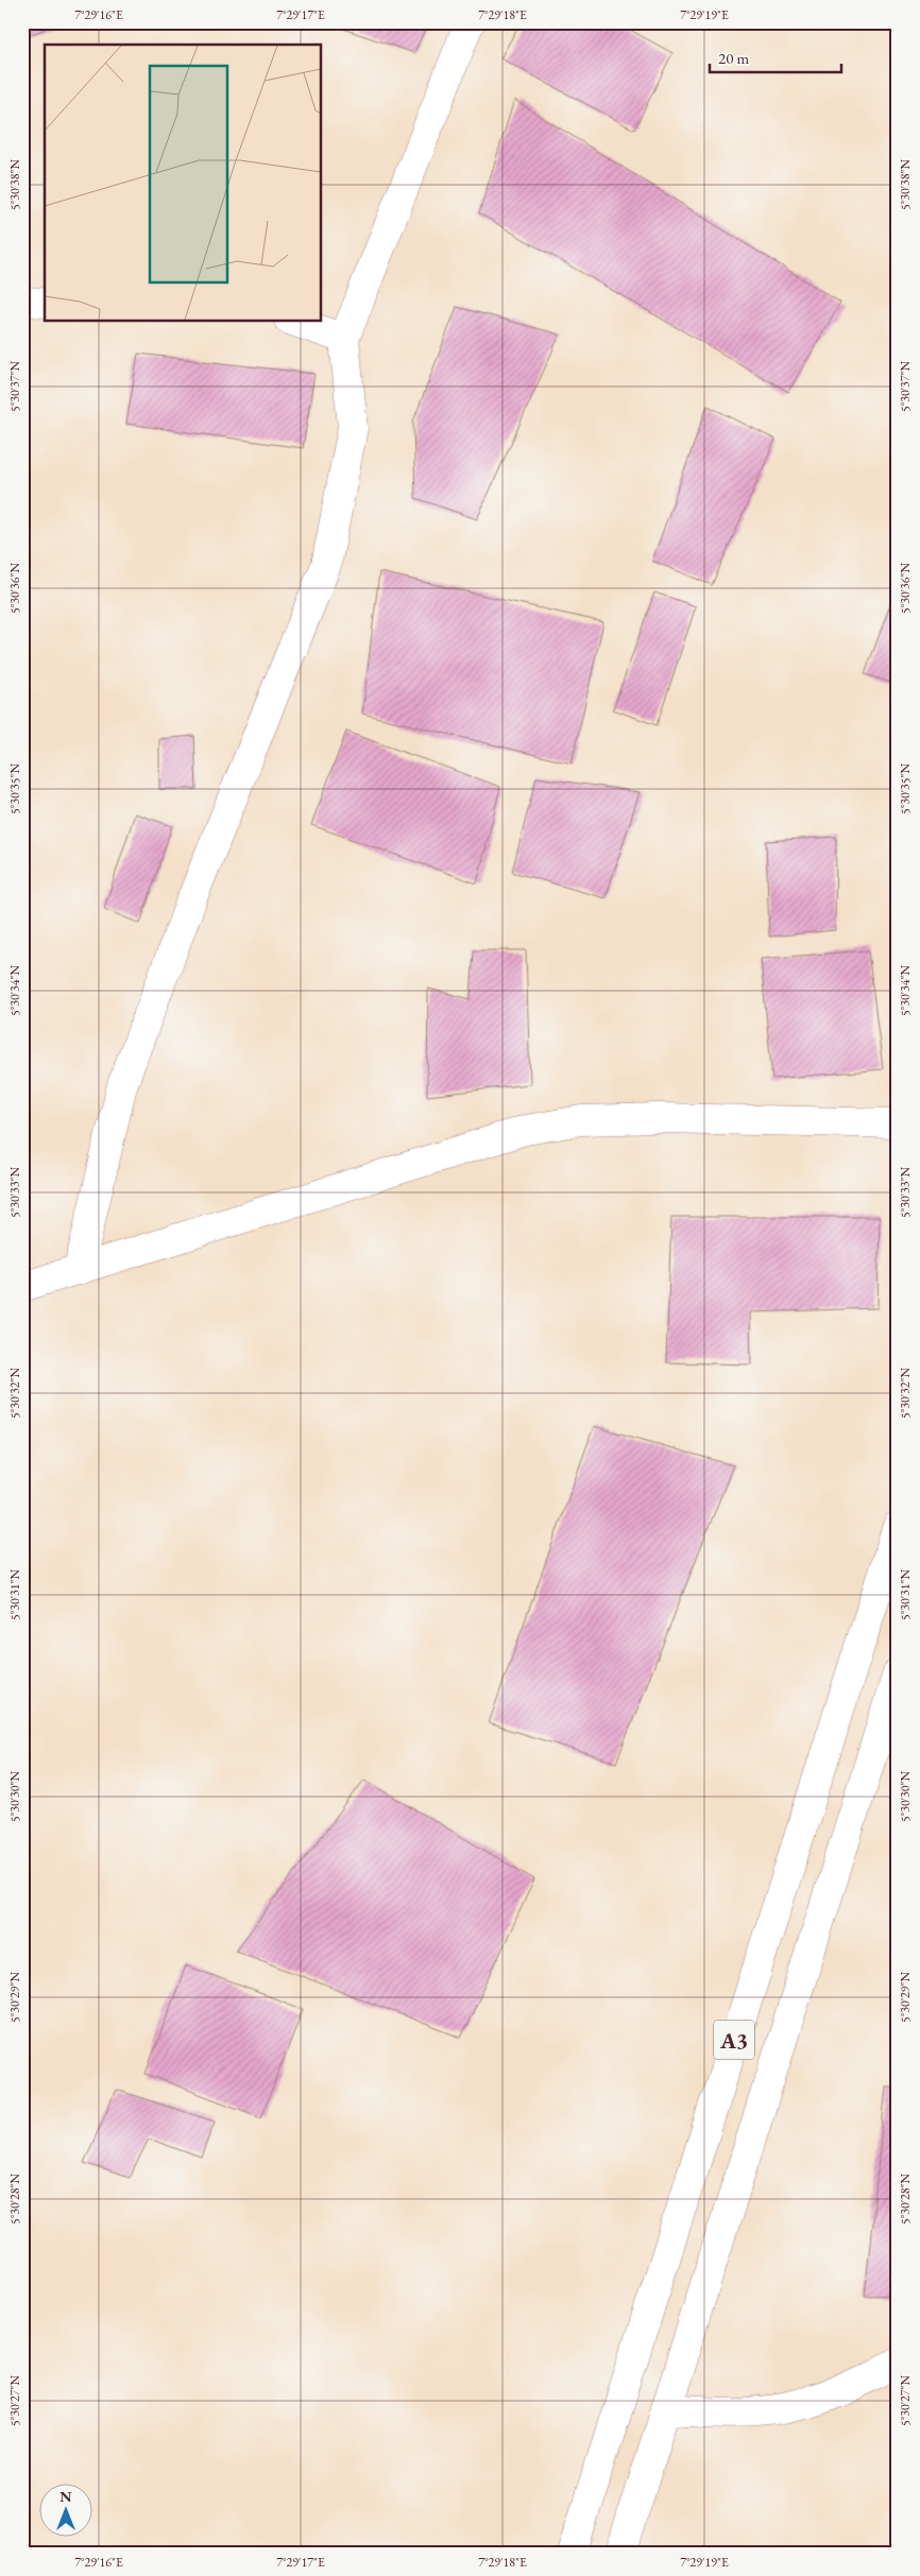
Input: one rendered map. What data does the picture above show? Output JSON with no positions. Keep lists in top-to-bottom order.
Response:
{
  "streets": {
    "street": ["A3"]
  },
  "scale_bar": "20 m",
  "north": "top",
  "coordinates": [
    "7°29'16\"E",
    "7°29'17\"E",
    "7°29'18\"E",
    "7°29'19\"E",
    "5°30'38\"N",
    "5°30'37\"N",
    "5°30'36\"N",
    "5°30'35\"N",
    "5°30'34\"N",
    "5°30'33\"N",
    "5°30'32\"N",
    "5°30'31\"N",
    "5°30'30\"N",
    "5°30'29\"N",
    "5°30'28\"N",
    "5°30'27\"N"
  ]
}
